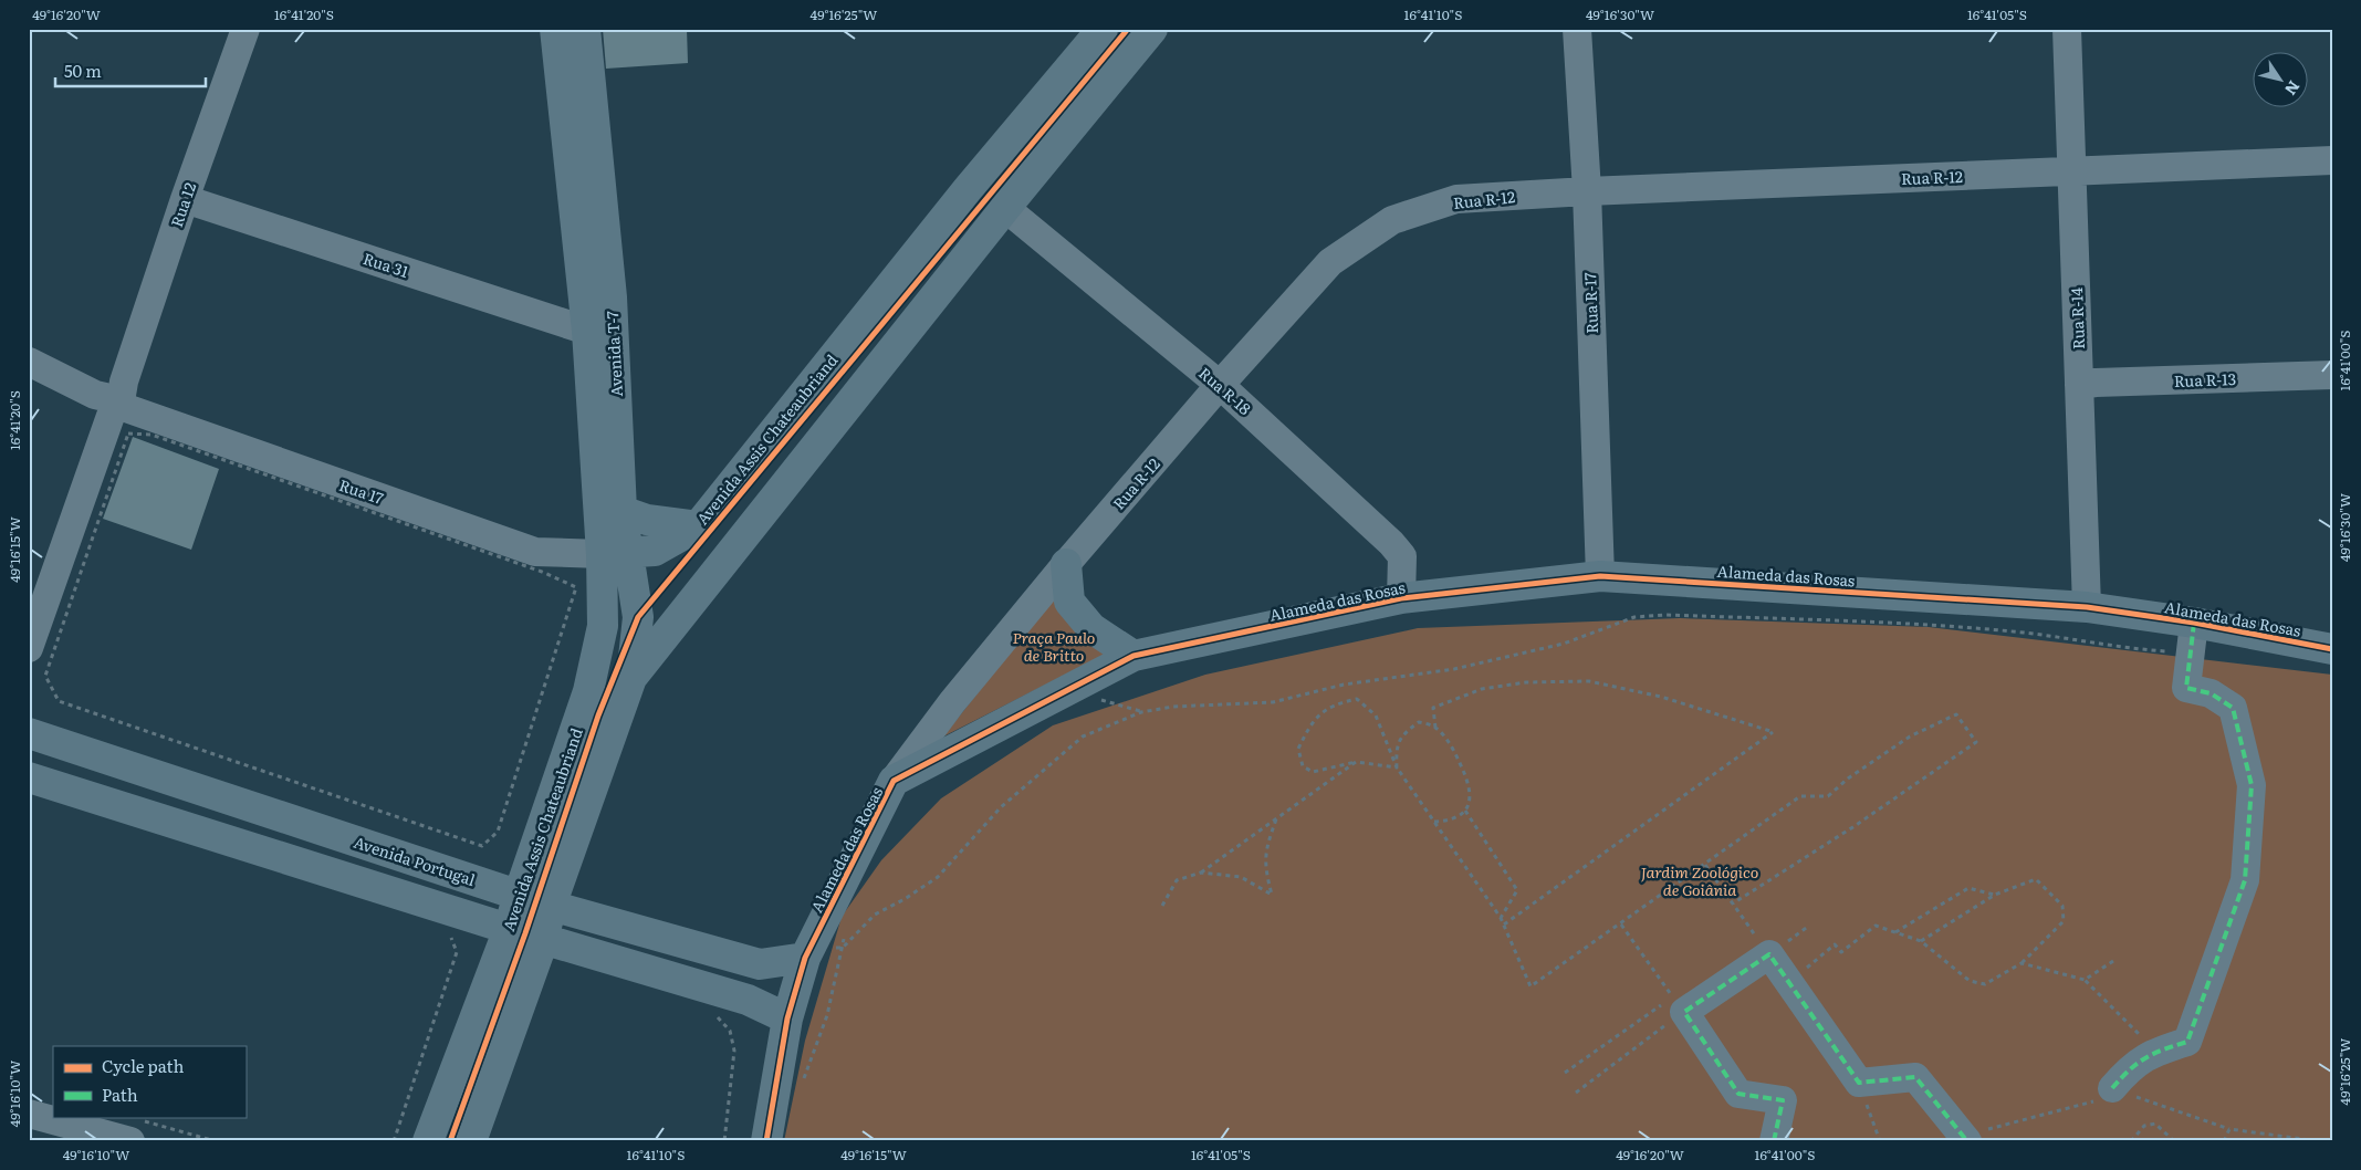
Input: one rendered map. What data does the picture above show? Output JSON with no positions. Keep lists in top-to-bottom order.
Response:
{
  "streets": {
    "main road": [
      "Avenida T-7",
      "Avenida Assis Chateaubriand",
      "Alameda das Rosas",
      "Avenida Portugal"
    ],
    "street": [
      "Rua R-12",
      "Rua 12",
      "Rua 31",
      "Rua R-17",
      "Rua R-14",
      "Rua R-13",
      "Rua R-18",
      "Rua 17"
    ]
  },
  "crossings": [
    ["Rua R-12", "Rua R-17"],
    ["Rua R-12", "Rua R-14"],
    ["Rua R-12", "Rua R-18"],
    ["Rua R-12", "Alameda das Rosas"],
    ["Rua 12", "Rua 31"],
    ["Rua 12", "Rua 17"],
    ["Rua 31", "Avenida T-7"],
    ["Rua R-17", "Alameda das Rosas"],
    ["Rua R-14", "Rua R-13"],
    ["Rua R-14", "Alameda das Rosas"],
    ["Avenida T-7", "Avenida Assis Chateaubriand"],
    ["Avenida T-7", "Rua 17"],
    ["Rua R-18", "Alameda das Rosas"],
    ["Avenida Assis Chateaubriand", "Rua 17"],
    ["Avenida Assis Chateaubriand", "Avenida Portugal"],
    ["Alameda das Rosas", "Avenida Portugal"]
  ],
  "parks": ["Praça Paulo de Britto", "Jardim Zoológico de Goiânia"],
  "legend": ["Cycle path", "Path"],
  "scale_bar": "50 m",
  "north": "bottom right",
  "coordinates": [
    "49°16'20\"W",
    "16°41'20\"S",
    "49°16'25\"W",
    "16°41'10\"S",
    "49°16'30\"W",
    "16°41'05\"S",
    "16°41'00\"S",
    "49°16'15\"W",
    "49°16'10\"W"
  ]
}
